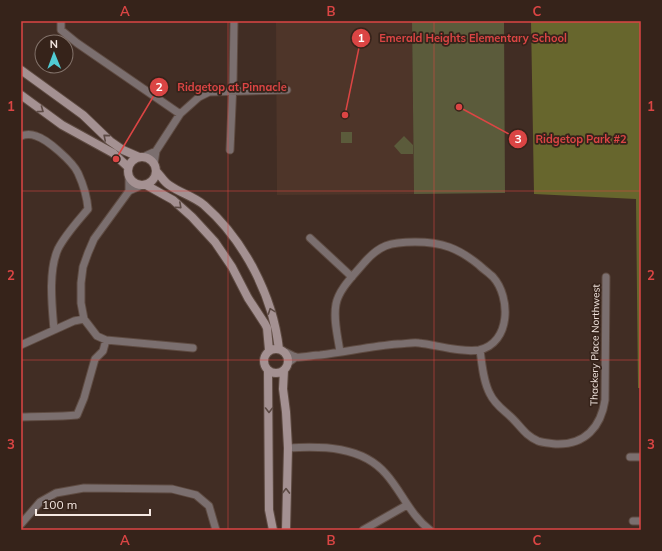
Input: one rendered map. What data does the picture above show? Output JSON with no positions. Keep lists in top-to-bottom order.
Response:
{
  "streets": {
    "street": ["Thackery Place Northwest"]
  },
  "places": ["Ridgetop Park #2", "Emerald Heights Elementary School", "Ridgetop at Pinnacle"],
  "scale_bar": "100 m",
  "north": "top",
  "grid": {
    "columns": ["A", "B", "C"],
    "rows": ["1", "2", "3"]
  }
}
